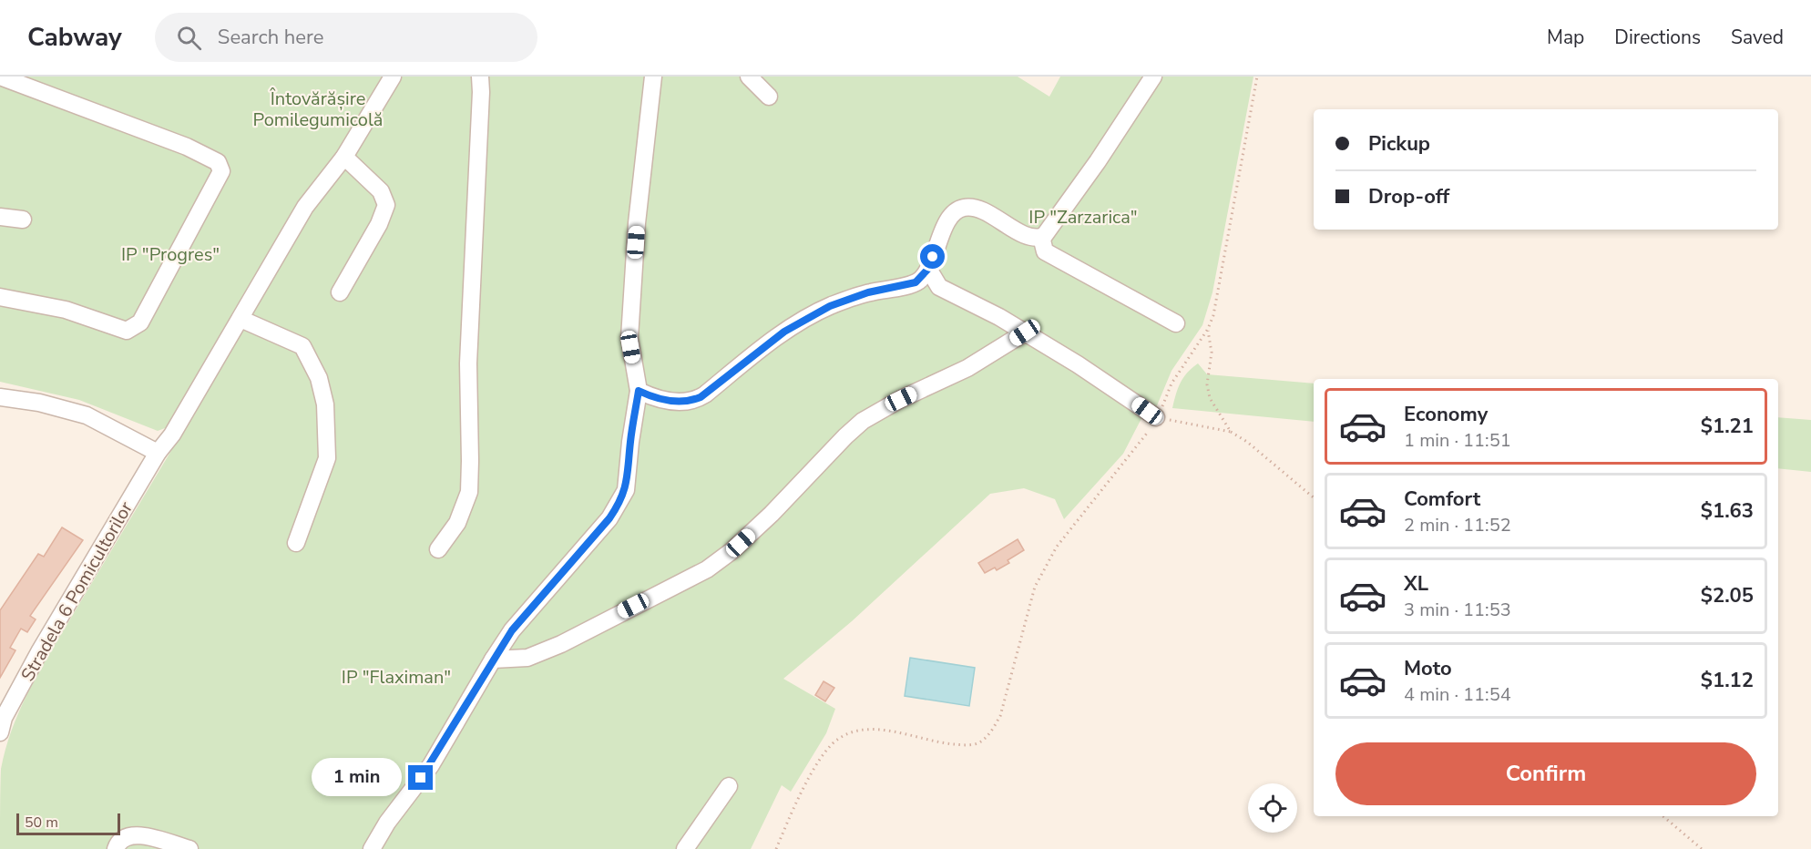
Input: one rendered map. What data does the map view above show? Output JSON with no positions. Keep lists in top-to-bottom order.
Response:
{
  "streets": {
    "street": ["Stradela 6 Pomicultorilor"]
  },
  "parks": [
    "Întovărășire Pomilegumicolă",
    "IP \"Zarzarica\"",
    "IP \"Progres\"",
    "IP \"Flaximan\""
  ],
  "scale_bar": "50 m",
  "page": {
    "header": "Cabway",
    "search": "Search here",
    "nav": ["Map", "Directions", "Saved"],
    "banner": ["Pickup", "Drop-off"],
    "list": [
      {
        "name": "Economy",
        "note": "1 min · 11:51",
        "value": "$1.21"
      },
      {
        "name": "Comfort",
        "note": "2 min · 11:52",
        "value": "$1.63"
      },
      {
        "name": "XL",
        "note": "3 min · 11:53",
        "value": "$2.05"
      },
      {
        "name": "Moto",
        "note": "4 min · 11:54",
        "value": "$1.12"
      }
    ],
    "buttons": "Confirm",
    "bubble": "1 min",
    "scale": "50 m"
  }
}
